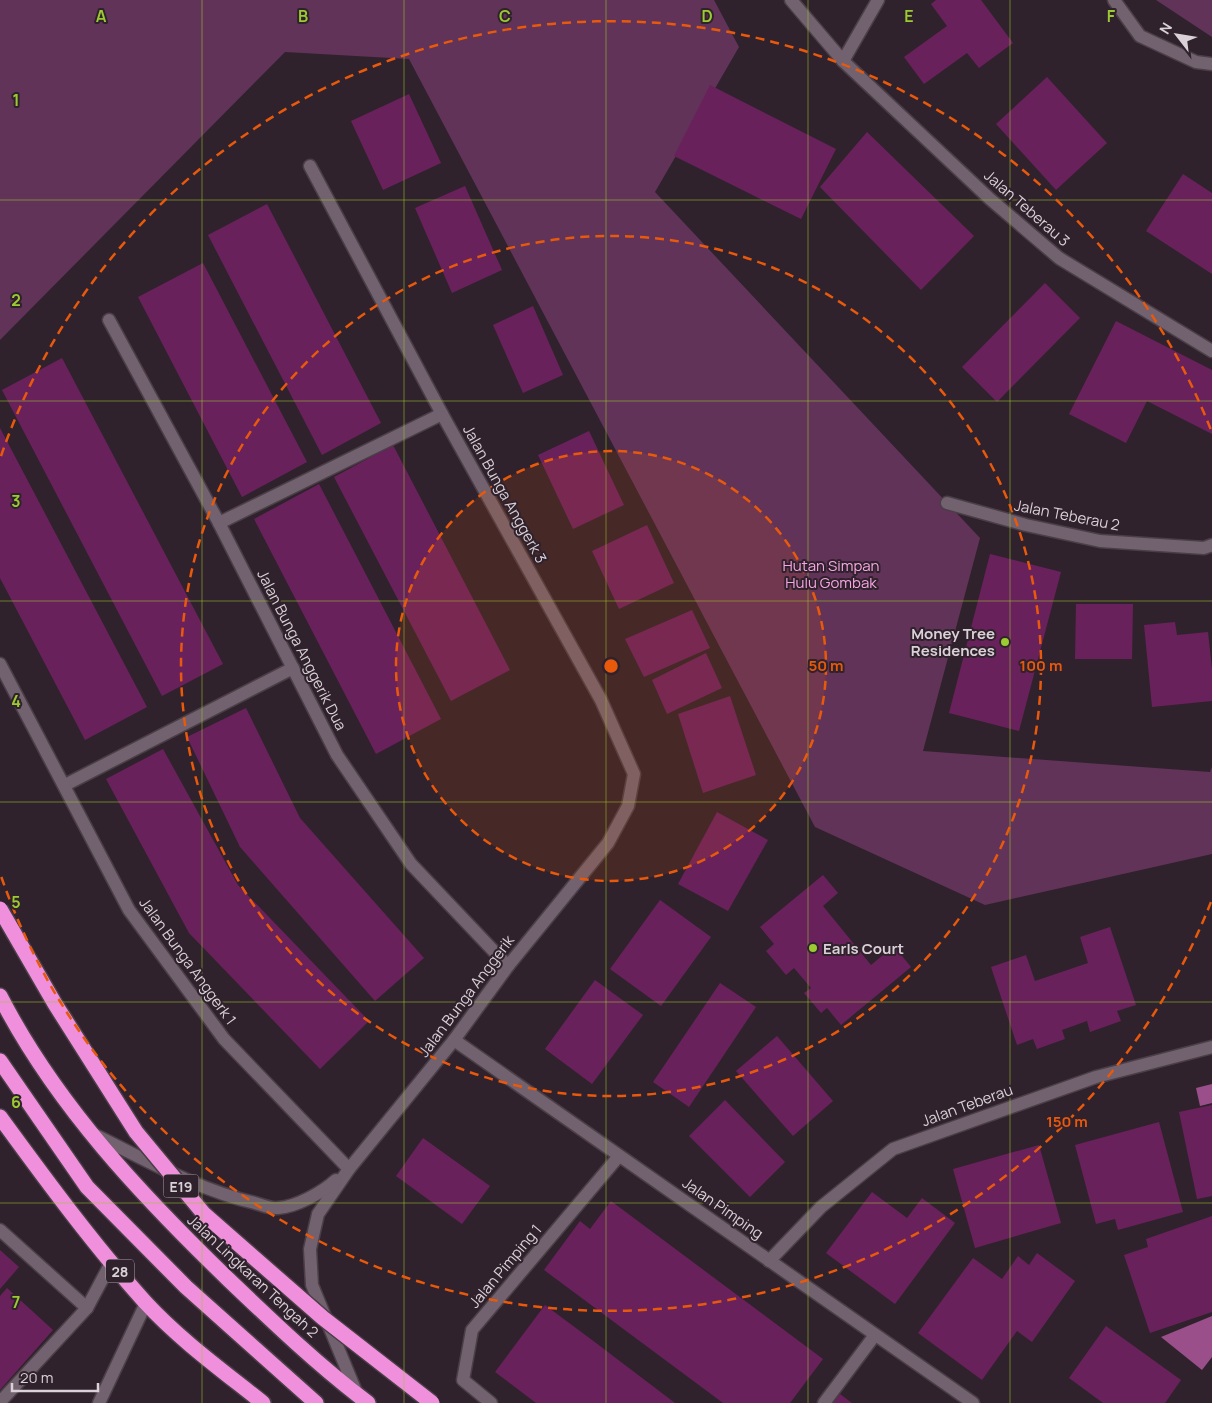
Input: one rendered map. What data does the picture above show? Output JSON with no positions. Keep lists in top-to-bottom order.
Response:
{
  "streets": {
    "highway": ["E19", "28", "Jalan Lingkaran Tengah 2"],
    "street": [
      "Jalan Teberau 3",
      "Jalan Bunga Anggerk 3",
      "Jalan Teberau 2",
      "Jalan Bunga Anggerik Dua",
      "Jalan Bunga Anggerk 1",
      "Jalan Bunga Anggerik",
      "Jalan Teberau",
      "Jalan Pimping",
      "Jalan Pimping 1"
    ]
  },
  "crossings": [
    ["Jalan Bunga Anggerk 3", "Jalan Bunga Anggerik"],
    ["Jalan Bunga Anggerik Dua", "Jalan Bunga Anggerik"],
    ["Jalan Bunga Anggerk 1", "Jalan Bunga Anggerik"],
    ["Jalan Bunga Anggerik", "Jalan Pimping"],
    ["Jalan Bunga Anggerik", "Jalan Lingkaran Tengah 2"],
    ["Jalan Teberau", "Jalan Pimping"],
    ["Jalan Pimping", "Jalan Pimping 1"]
  ],
  "parks": ["Hutan Simpan Hulu Gombak"],
  "places": ["Money Tree Residences", "Earls Court"],
  "scale_bar": "20 m",
  "north": "top left",
  "grid": {
    "columns": [
      "A",
      "B",
      "C",
      "D",
      "E",
      "F"
    ],
    "rows": [
      "1",
      "2",
      "3",
      "4",
      "5",
      "6",
      "7"
    ]
  },
  "rings": ["50 m", "100 m", "150 m"]
}
